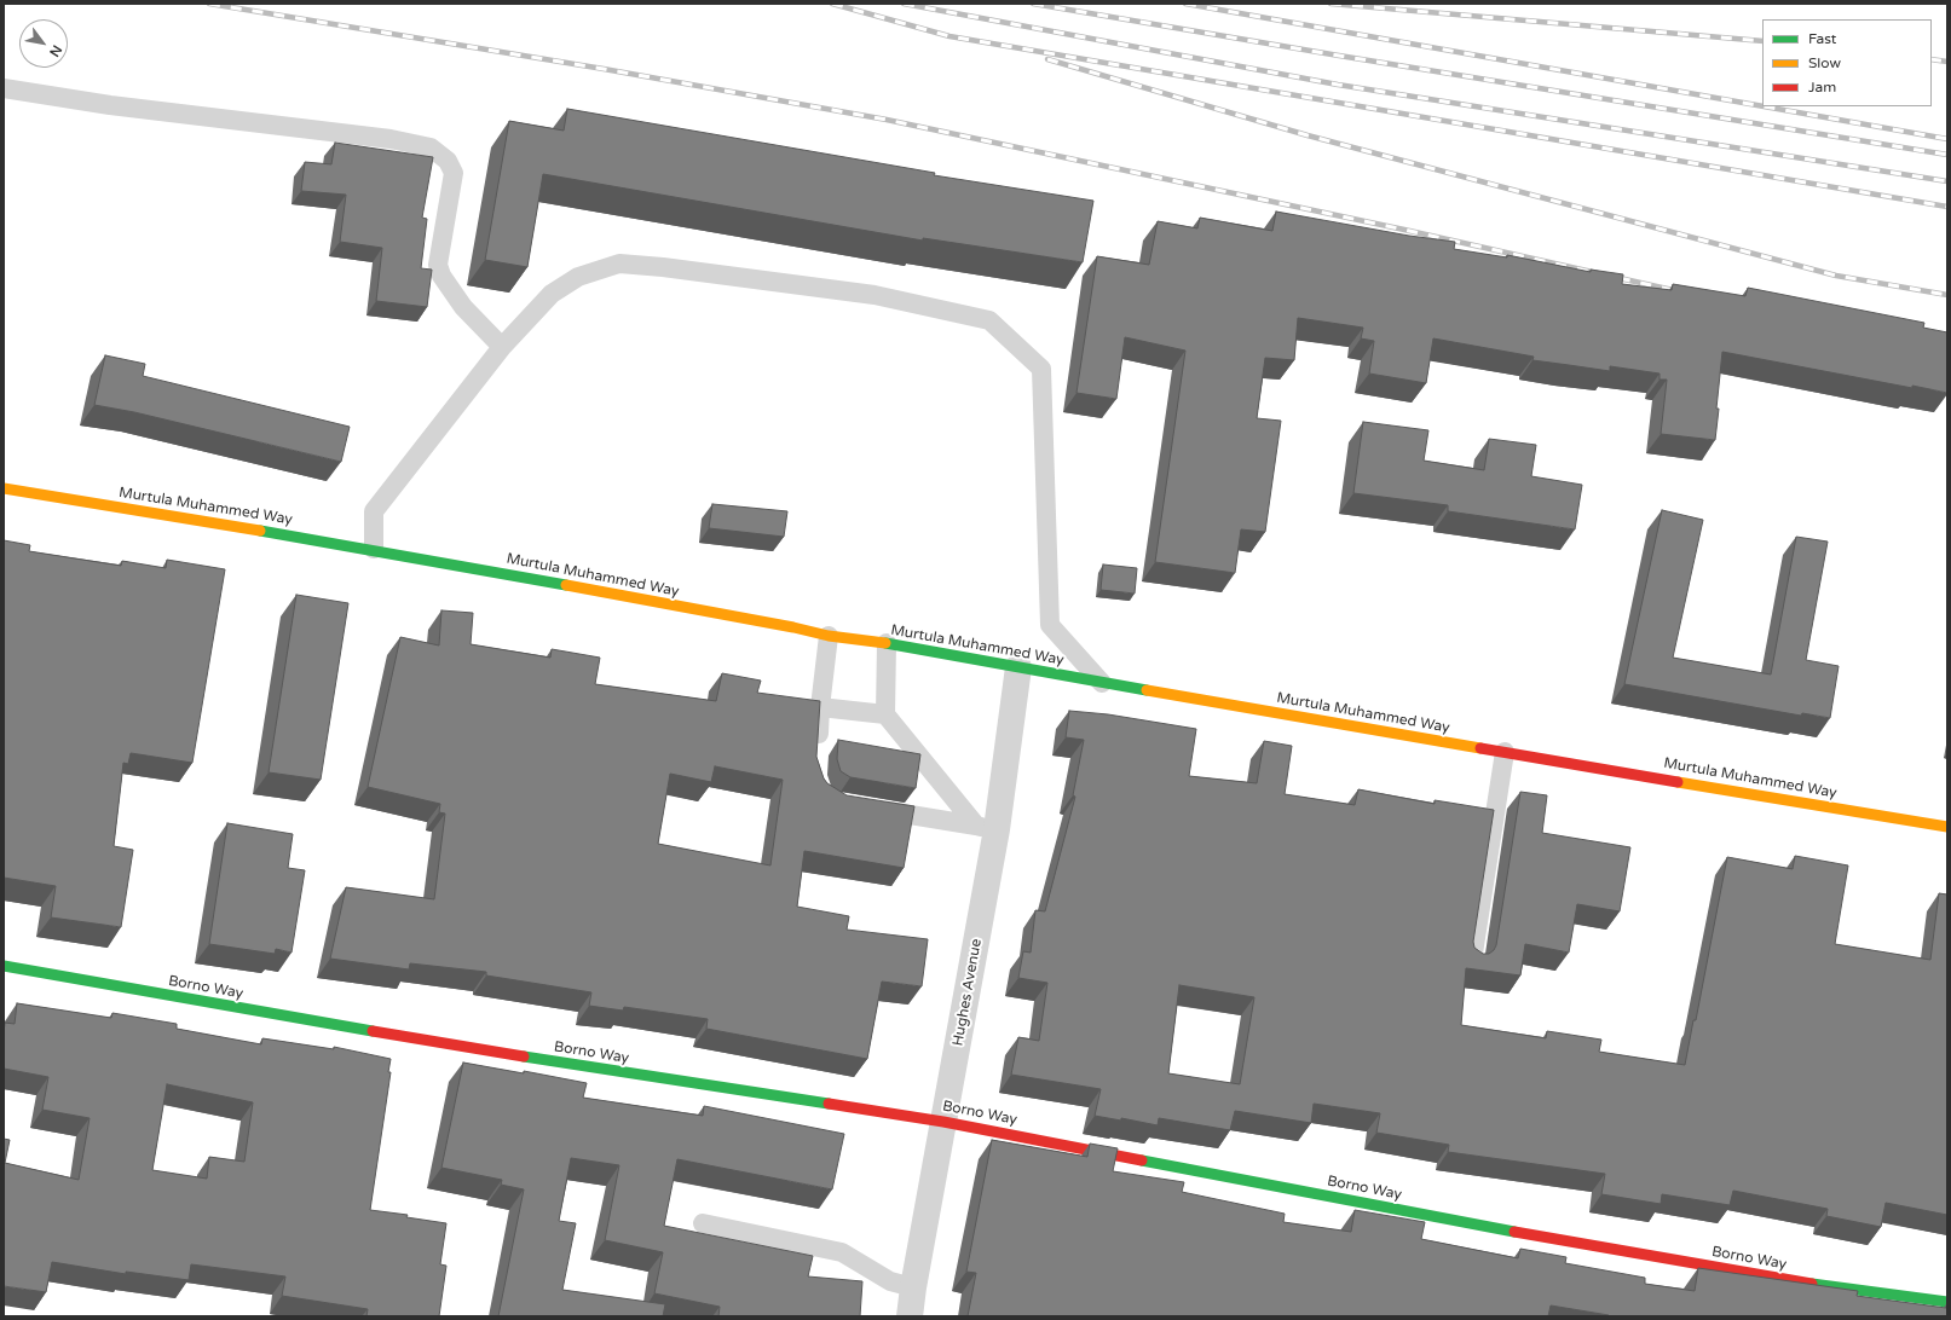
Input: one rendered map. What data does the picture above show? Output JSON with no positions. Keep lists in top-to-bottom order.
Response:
{
  "streets": {
    "main road": ["Murtula Muhammed Way", "Borno Way"],
    "street": ["Hughes Avenue"]
  },
  "crossings": [
    ["Murtula Muhammed Way", "Hughes Avenue"],
    ["Borno Way", "Hughes Avenue"]
  ],
  "legend": ["Fast", "Slow", "Jam"],
  "north": "bottom right"
}
